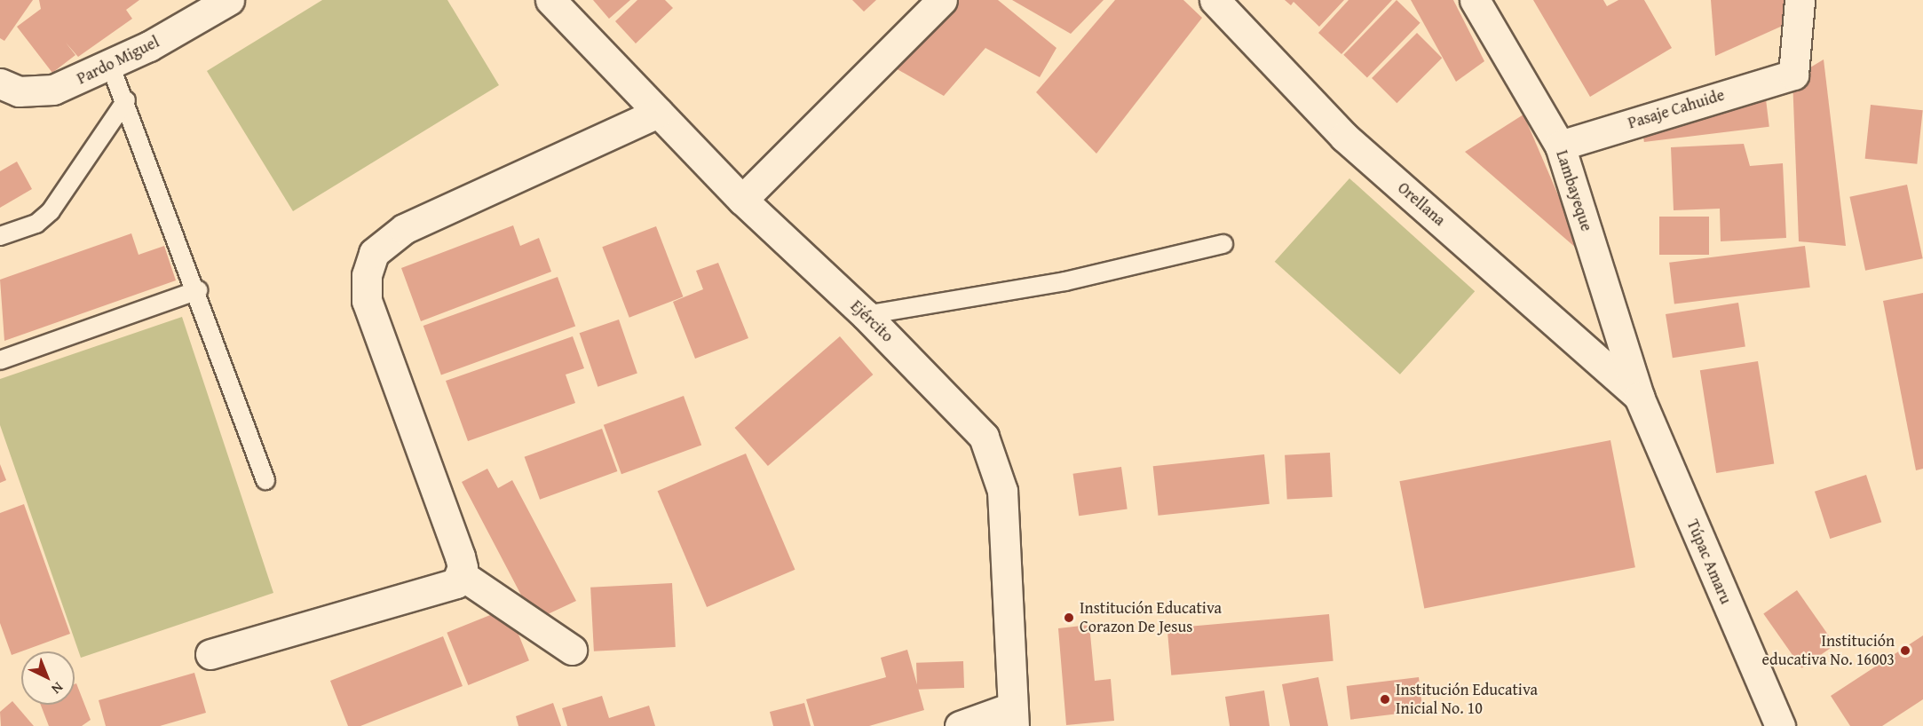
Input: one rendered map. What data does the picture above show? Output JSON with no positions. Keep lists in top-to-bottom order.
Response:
{
  "streets": {
    "street": [
      "Pardo Miguel",
      "Pasaje Cahuide",
      "Lambayeque",
      "Orellana",
      "Ejército",
      "Túpac Amaru"
    ]
  },
  "crossings": [
    ["Pasaje Cahuide", "Lambayeque"],
    ["Lambayeque", "Orellana"],
    ["Lambayeque", "Túpac Amaru"],
    ["Orellana", "Túpac Amaru"]
  ],
  "places": ["Institución Educativa Corazon De Jesus", "Institución educativa No. 16003", "Institución Educativa Inicial No. 10"],
  "north": "bottom right"
}
